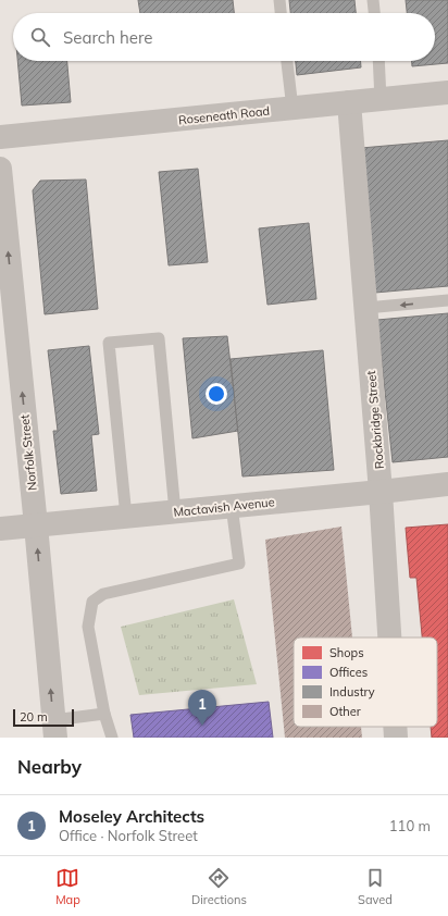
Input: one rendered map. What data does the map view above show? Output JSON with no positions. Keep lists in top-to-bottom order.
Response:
{
  "streets": {
    "street": [
      "Roseneath Road",
      "Rockbridge Street",
      "Norfolk Street",
      "Mactavish Avenue"
    ]
  },
  "crossings": [
    ["Roseneath Road", "Rockbridge Street"],
    ["Rockbridge Street", "Mactavish Avenue"],
    ["Norfolk Street", "Mactavish Avenue"]
  ],
  "one_way": ["Norfolk Street"],
  "legend": [
    "Shops",
    "Offices",
    "Industry",
    "Other"
  ],
  "scale_bar": "20 m",
  "page": {
    "search": "Search here",
    "pins": "1",
    "scale": "20 m",
    "heading": "Nearby",
    "list": [
      {
        "mark": "1",
        "name": "Moseley Architects",
        "note": "Office · Norfolk Street",
        "value": "110 m"
      }
    ],
    "nav": ["Map", "Directions", "Saved"]
  }
}
